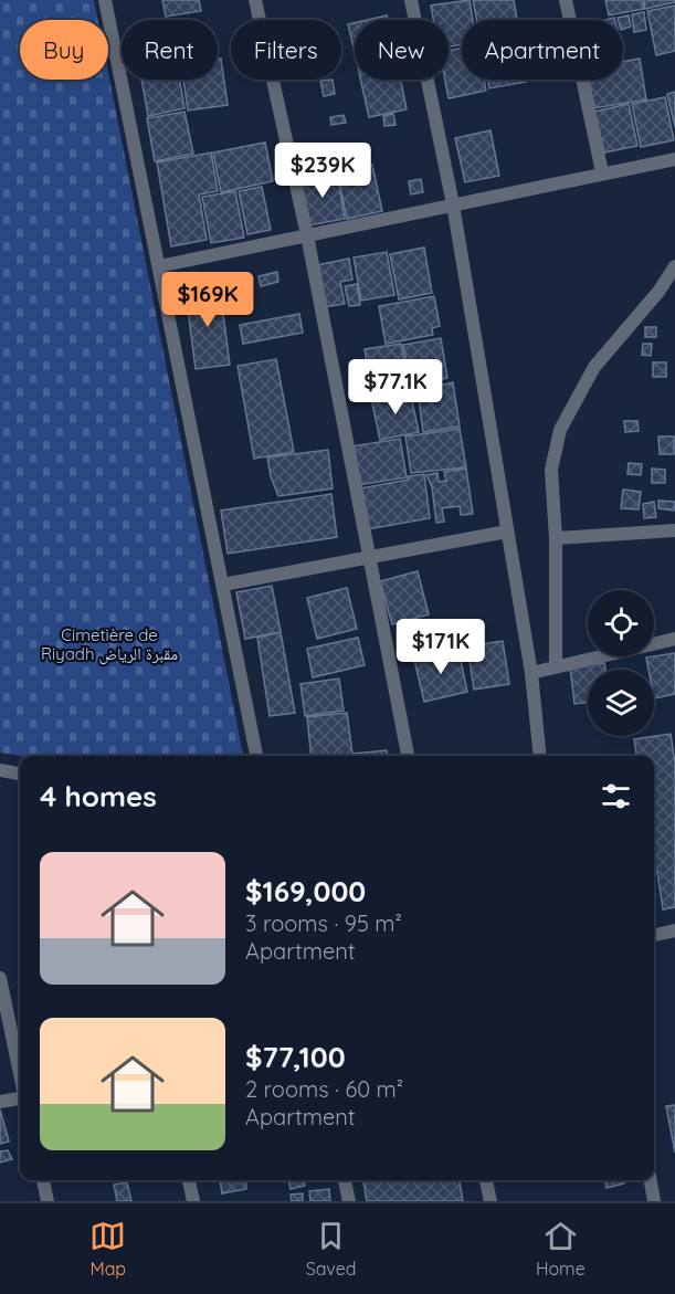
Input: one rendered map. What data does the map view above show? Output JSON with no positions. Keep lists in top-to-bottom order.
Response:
{
  "parks": ["Cimetière de Riyadh مقبرة الرياض"],
  "page": {
    "chip": [
      "Buy",
      "Rent",
      "Filters",
      "New",
      "Apartment"
    ],
    "price": [
      "$239K",
      "$169K",
      "$77.1K",
      "$171K"
    ],
    "heading": "4 homes",
    "list": [
      {
        "name": "$169,000",
        "note": "3 rooms · 95 m² · Apartment"
      },
      {
        "name": "$77,100",
        "note": "2 rooms · 60 m² · Apartment"
      }
    ],
    "tabs": ["Map", "Saved", "Home"]
  }
}
